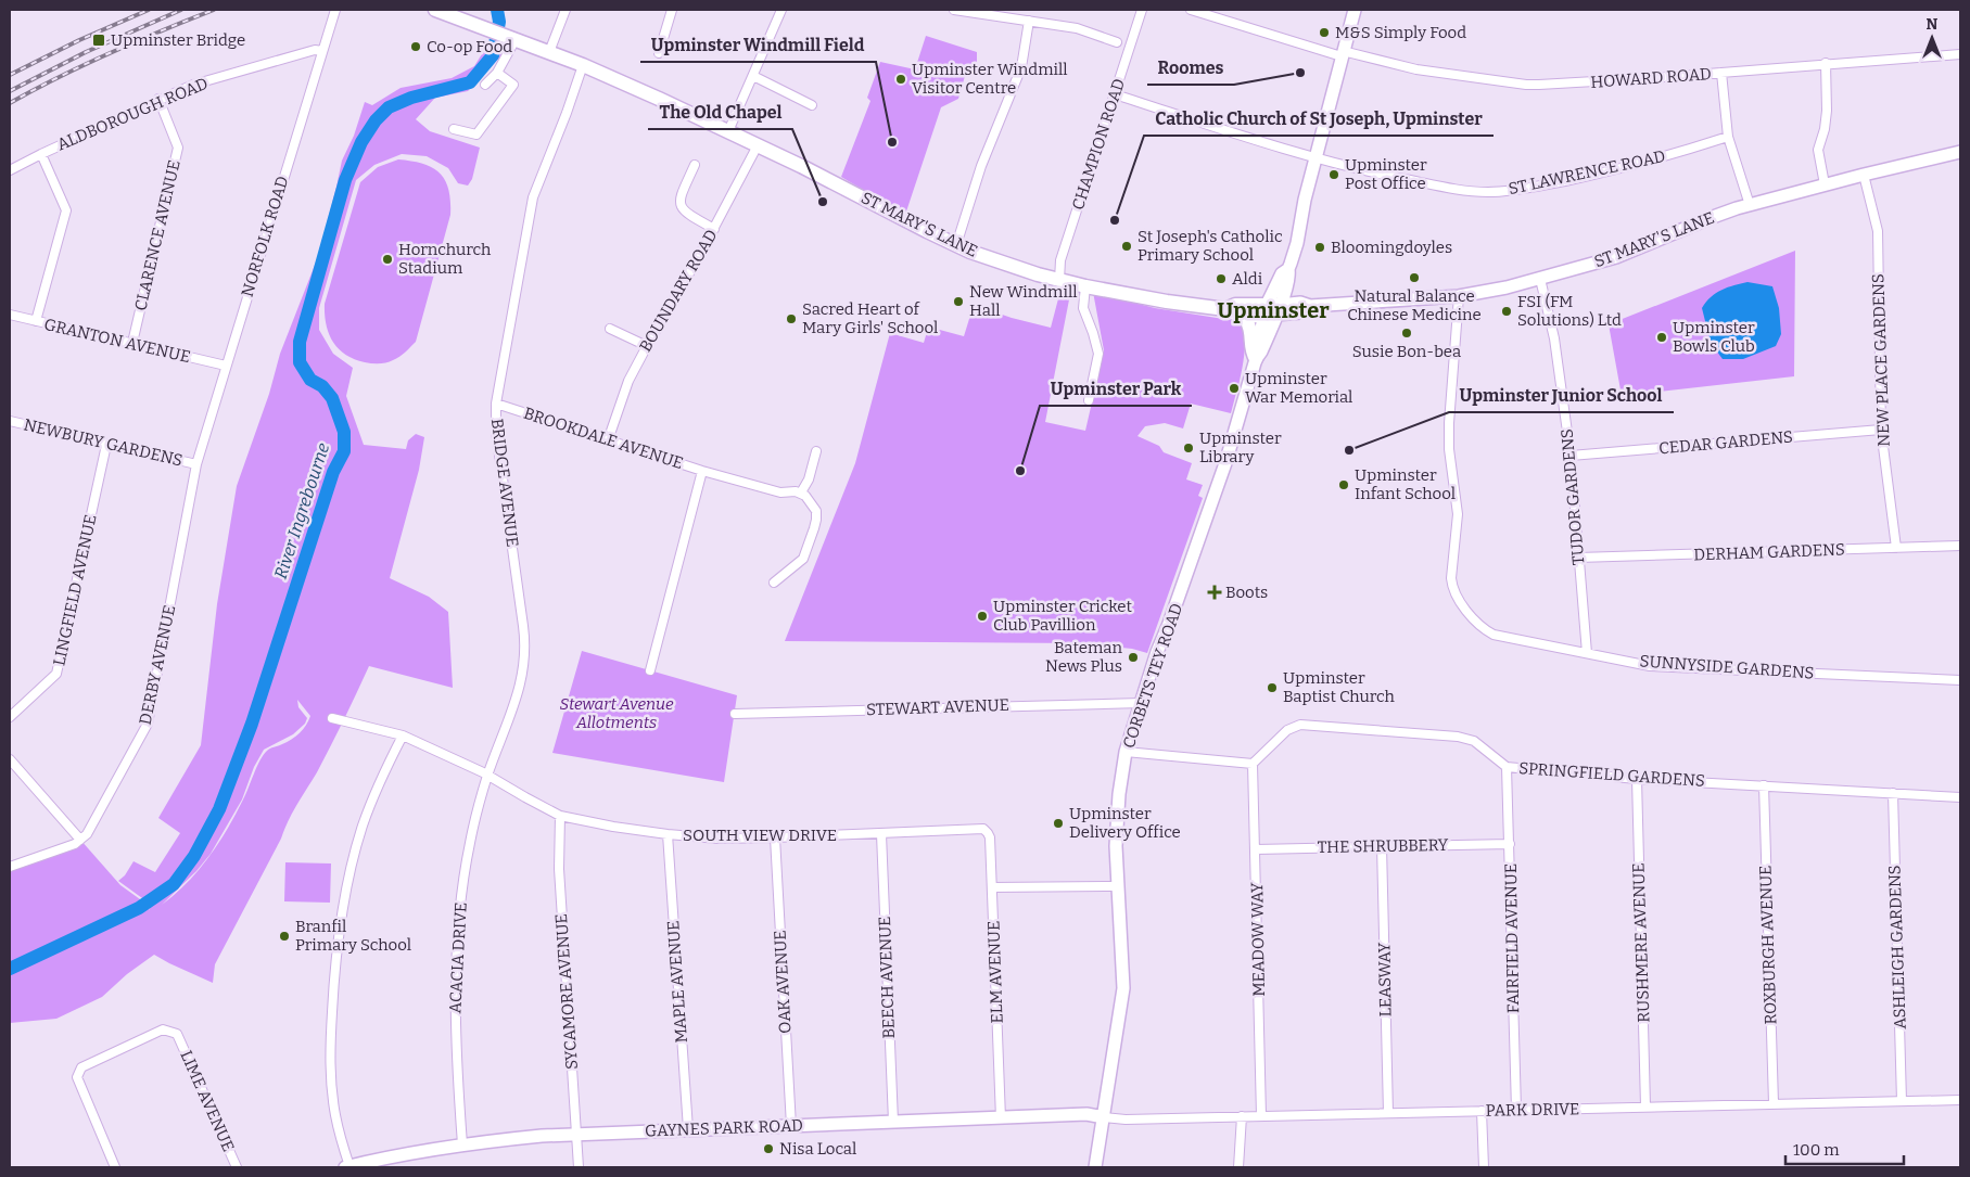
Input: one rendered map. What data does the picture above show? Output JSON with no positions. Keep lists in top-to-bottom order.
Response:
{
  "streets": {
    "main road": ["ST MARY'S LANE", "CORBETS TEY ROAD", "GAYNES PARK ROAD"],
    "street": [
      "HOWARD ROAD",
      "ALDBOROUGH ROAD",
      "CHAMPION ROAD",
      "ST LAWRENCE ROAD",
      "CLARENCE AVENUE",
      "NORFOLK ROAD",
      "BOUNDARY ROAD",
      "GRANTON AVENUE",
      "NEW PLACE GARDENS",
      "BROOKDALE AVENUE",
      "NEWBURY GARDENS",
      "CEDAR GARDENS",
      "BRIDGE AVENUE",
      "TUDOR GARDENS",
      "DERHAM GARDENS",
      "LINGFIELD AVENUE",
      "DERBY AVENUE",
      "SUNNYSIDE GARDENS",
      "STEWART AVENUE",
      "SPRINGFIELD GARDENS",
      "SOUTH VIEW DRIVE",
      "THE SHRUBBERY",
      "FAIRFIELD AVENUE",
      "MEADOW WAY",
      "RUSHMERE AVENUE",
      "ROXBURGH AVENUE",
      "ASHLEIGH GARDENS",
      "ACACIA DRIVE",
      "ELM AVENUE",
      "BEECH AVENUE",
      "LEASWAY",
      "MAPLE AVENUE",
      "OAK AVENUE",
      "SYCAMORE AVENUE",
      "LIME AVENUE",
      "PARK DRIVE"
    ]
  },
  "crossings": [
    ["ALDBOROUGH ROAD", "CLARENCE AVENUE"],
    ["ALDBOROUGH ROAD", "NORFOLK ROAD"],
    ["CHAMPION ROAD", "ST LAWRENCE ROAD"],
    ["CHAMPION ROAD", "ST MARY'S LANE"],
    ["ST MARY'S LANE", "BOUNDARY ROAD"],
    ["ST MARY'S LANE", "NEW PLACE GARDENS"],
    ["ST MARY'S LANE", "BRIDGE AVENUE"],
    ["ST MARY'S LANE", "TUDOR GARDENS"],
    ["ST MARY'S LANE", "SUNNYSIDE GARDENS"],
    ["ST MARY'S LANE", "CORBETS TEY ROAD"],
    ["CLARENCE AVENUE", "GRANTON AVENUE"],
    ["NORFOLK ROAD", "GRANTON AVENUE"],
    ["NORFOLK ROAD", "NEWBURY GARDENS"],
    ["NORFOLK ROAD", "DERBY AVENUE"],
    ["BOUNDARY ROAD", "BROOKDALE AVENUE"],
    ["NEW PLACE GARDENS", "CEDAR GARDENS"],
    ["NEW PLACE GARDENS", "DERHAM GARDENS"],
    ["BROOKDALE AVENUE", "BRIDGE AVENUE"],
    ["NEWBURY GARDENS", "LINGFIELD AVENUE"],
    ["NEWBURY GARDENS", "DERBY AVENUE"],
    ["CEDAR GARDENS", "TUDOR GARDENS"],
    ["BRIDGE AVENUE", "SOUTH VIEW DRIVE"],
    ["BRIDGE AVENUE", "ACACIA DRIVE"],
    ["TUDOR GARDENS", "DERHAM GARDENS"],
    ["TUDOR GARDENS", "SUNNYSIDE GARDENS"],
    ["CORBETS TEY ROAD", "STEWART AVENUE"],
    ["CORBETS TEY ROAD", "PARK DRIVE"],
    ["CORBETS TEY ROAD", "GAYNES PARK ROAD"],
    ["SPRINGFIELD GARDENS", "FAIRFIELD AVENUE"],
    ["SPRINGFIELD GARDENS", "MEADOW WAY"],
    ["SPRINGFIELD GARDENS", "RUSHMERE AVENUE"],
    ["SPRINGFIELD GARDENS", "ROXBURGH AVENUE"],
    ["SPRINGFIELD GARDENS", "ASHLEIGH GARDENS"],
    ["SOUTH VIEW DRIVE", "ACACIA DRIVE"],
    ["SOUTH VIEW DRIVE", "ELM AVENUE"],
    ["SOUTH VIEW DRIVE", "BEECH AVENUE"],
    ["SOUTH VIEW DRIVE", "MAPLE AVENUE"],
    ["SOUTH VIEW DRIVE", "OAK AVENUE"],
    ["SOUTH VIEW DRIVE", "SYCAMORE AVENUE"],
    ["THE SHRUBBERY", "FAIRFIELD AVENUE"],
    ["THE SHRUBBERY", "MEADOW WAY"],
    ["THE SHRUBBERY", "LEASWAY"],
    ["FAIRFIELD AVENUE", "PARK DRIVE"],
    ["MEADOW WAY", "PARK DRIVE"],
    ["RUSHMERE AVENUE", "PARK DRIVE"],
    ["ROXBURGH AVENUE", "PARK DRIVE"],
    ["ASHLEIGH GARDENS", "PARK DRIVE"],
    ["ACACIA DRIVE", "GAYNES PARK ROAD"],
    ["ELM AVENUE", "GAYNES PARK ROAD"],
    ["BEECH AVENUE", "GAYNES PARK ROAD"],
    ["LEASWAY", "PARK DRIVE"],
    ["MAPLE AVENUE", "GAYNES PARK ROAD"],
    ["OAK AVENUE", "GAYNES PARK ROAD"],
    ["SYCAMORE AVENUE", "GAYNES PARK ROAD"],
    ["PARK DRIVE", "GAYNES PARK ROAD"]
  ],
  "districts": ["Upminster"],
  "water": ["River Ingrebourne"],
  "parks": ["Stewart Avenue Allotments"],
  "places": {
    "other": [
      "M&S Simply Food",
      "Co-op Food",
      "Roomes",
      "Upminster Windmill Visitor Centre",
      "Upminster Windmill Field",
      "Upminster Post Office",
      "The Old Chapel",
      "Catholic Church of St Joseph, Upminster",
      "St Joseph's Catholic Primary School",
      "Bloomingdoyles",
      "Hornchurch Stadium",
      "Natural Balance Chinese Medicine",
      "Aldi",
      "New Windmill Hall",
      "FSI (FM Solutions) Ltd",
      "Sacred Heart of Mary Girls' School",
      "Susie Bon-bea",
      "Upminster Bowls Club",
      "Upminster War Memorial",
      "Upminster Library",
      "Upminster Junior School",
      "Upminster Park",
      "Upminster Infant School",
      "Upminster Cricket Club Pavillion",
      "Bateman News Plus",
      "Upminster Baptist Church",
      "Upminster Delivery Office",
      "Branfil Primary School",
      "Nisa Local"
    ],
    "transit": ["Upminster Bridge"],
    "health": ["Boots"]
  },
  "scale_bar": "100 m",
  "north": "top"
}
